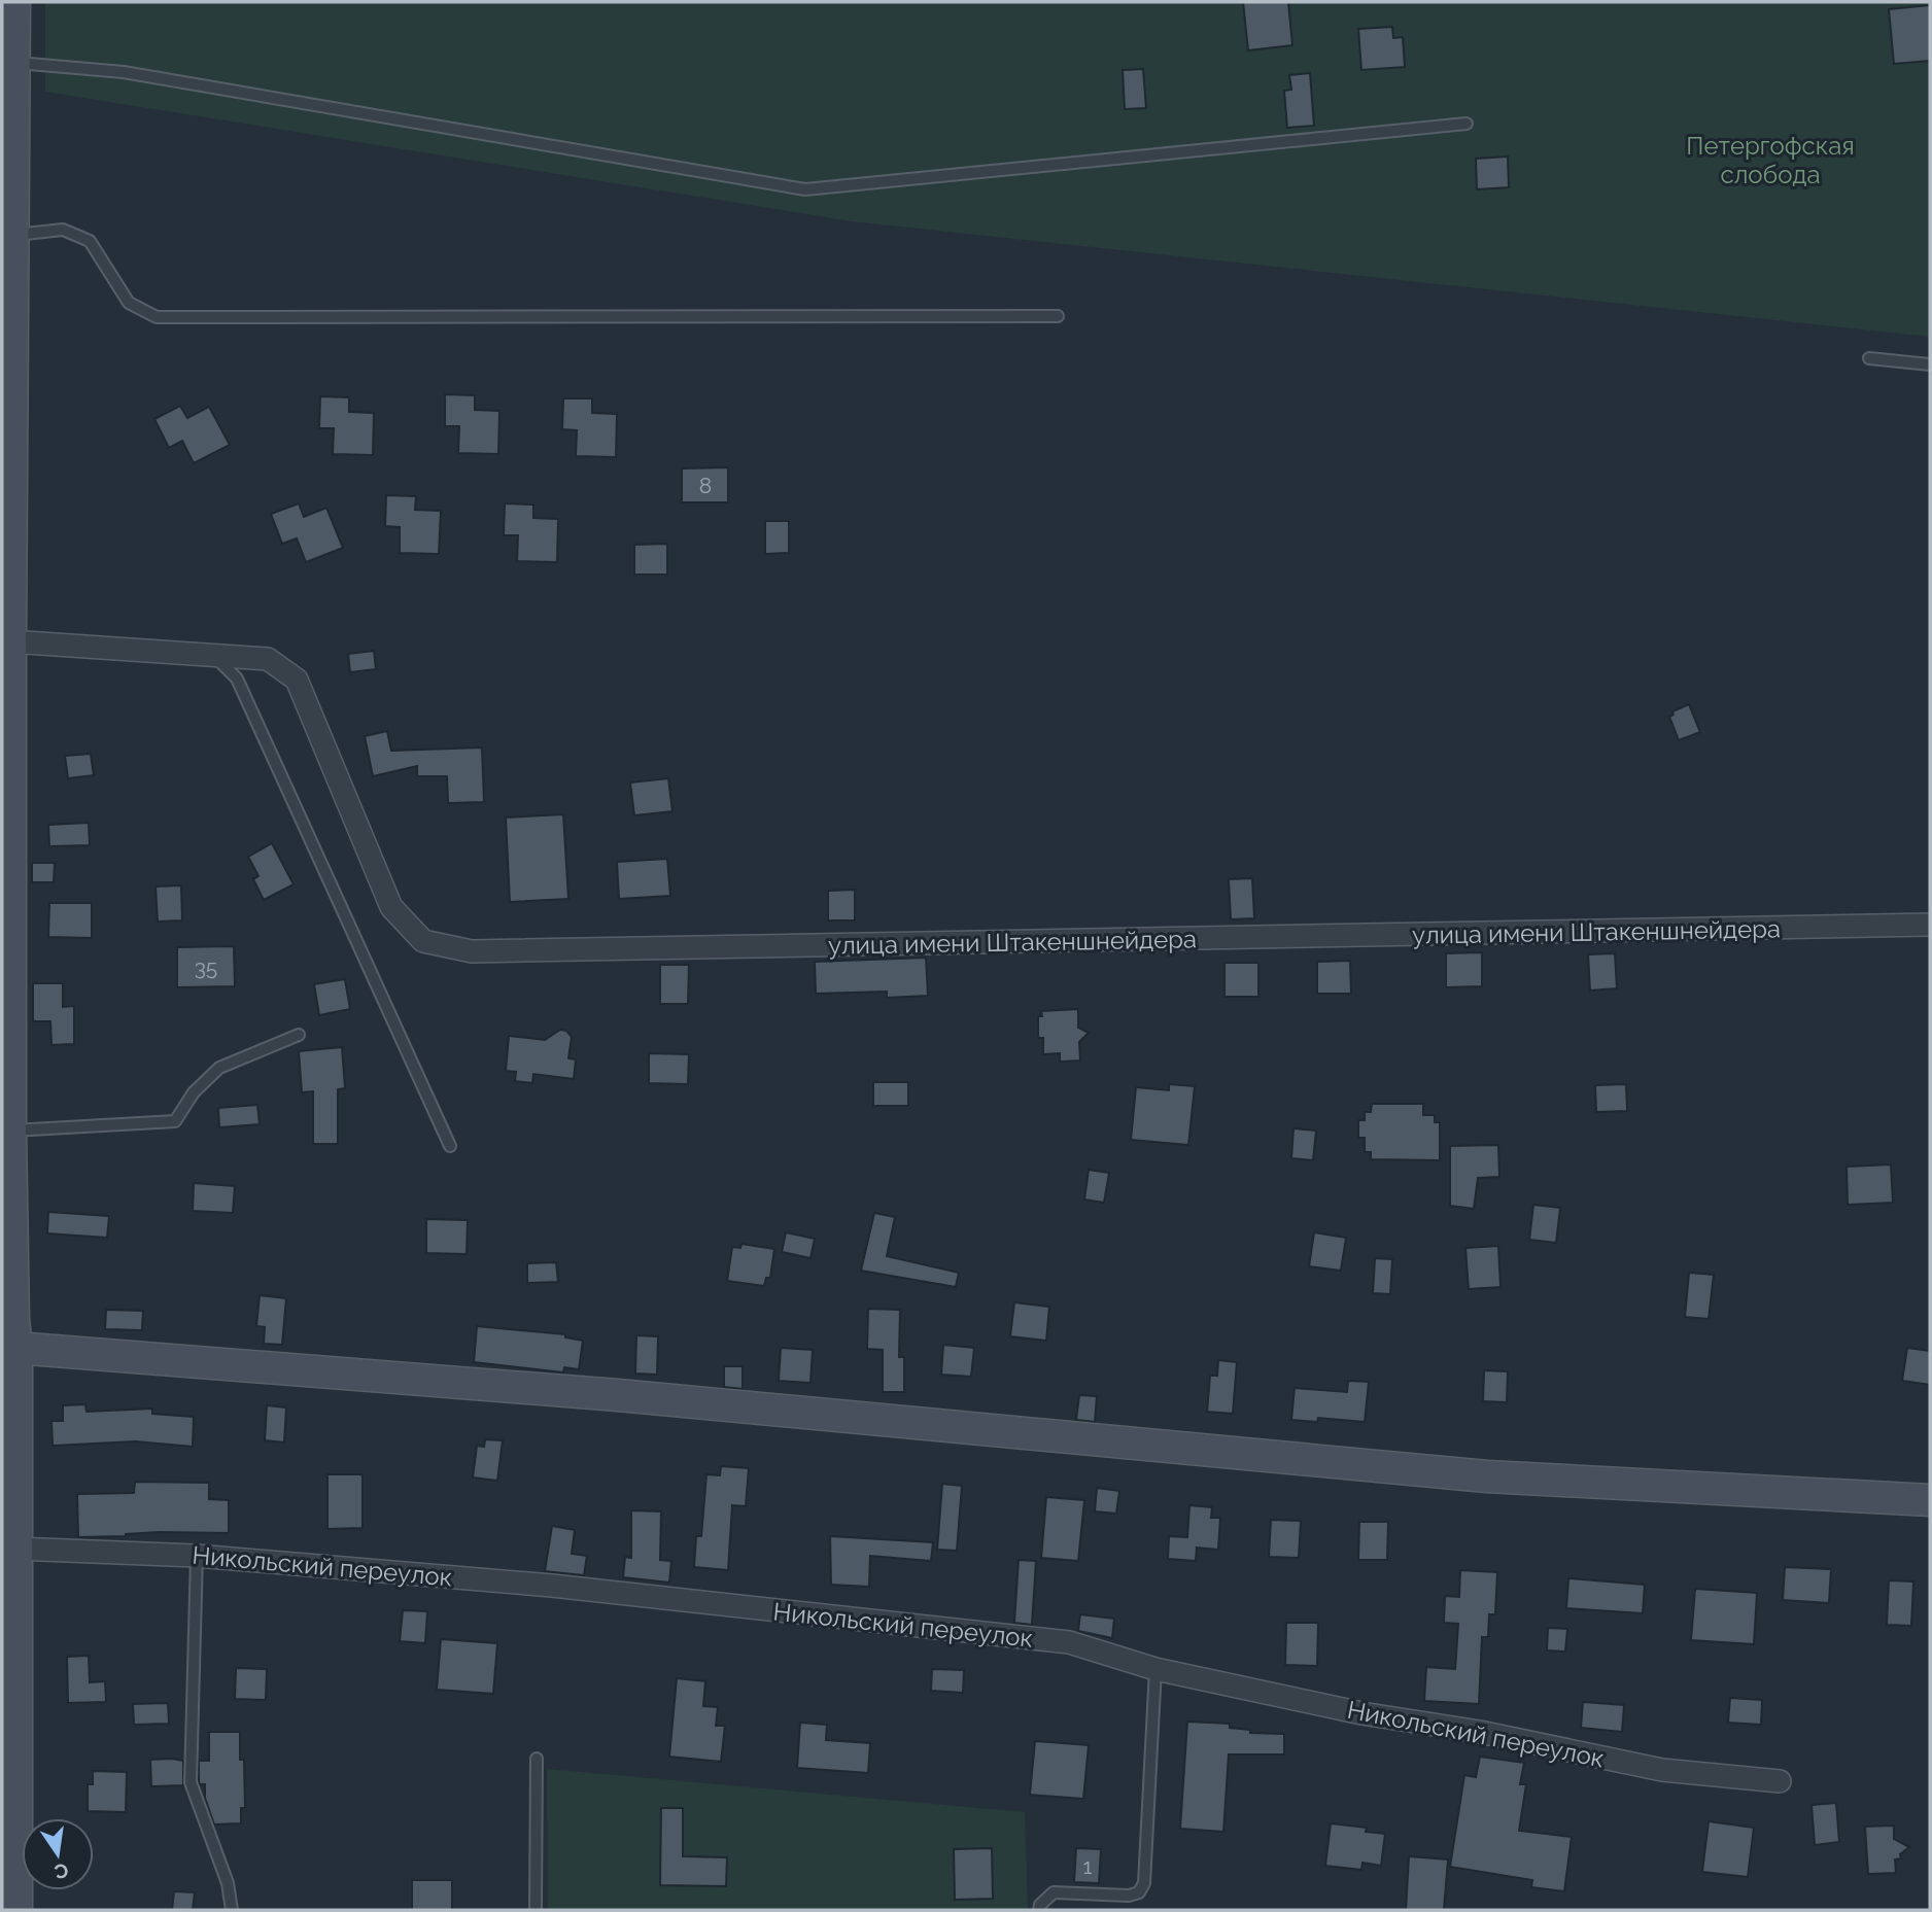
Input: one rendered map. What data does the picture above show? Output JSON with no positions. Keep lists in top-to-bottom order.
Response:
{
  "streets": {
    "street": ["улица имени Штакеншнейдера", "Никольский переулок"]
  },
  "parks": ["Петергофская слобода"],
  "house_numbers": ["8", "35", "1"],
  "north": "bottom"
}
